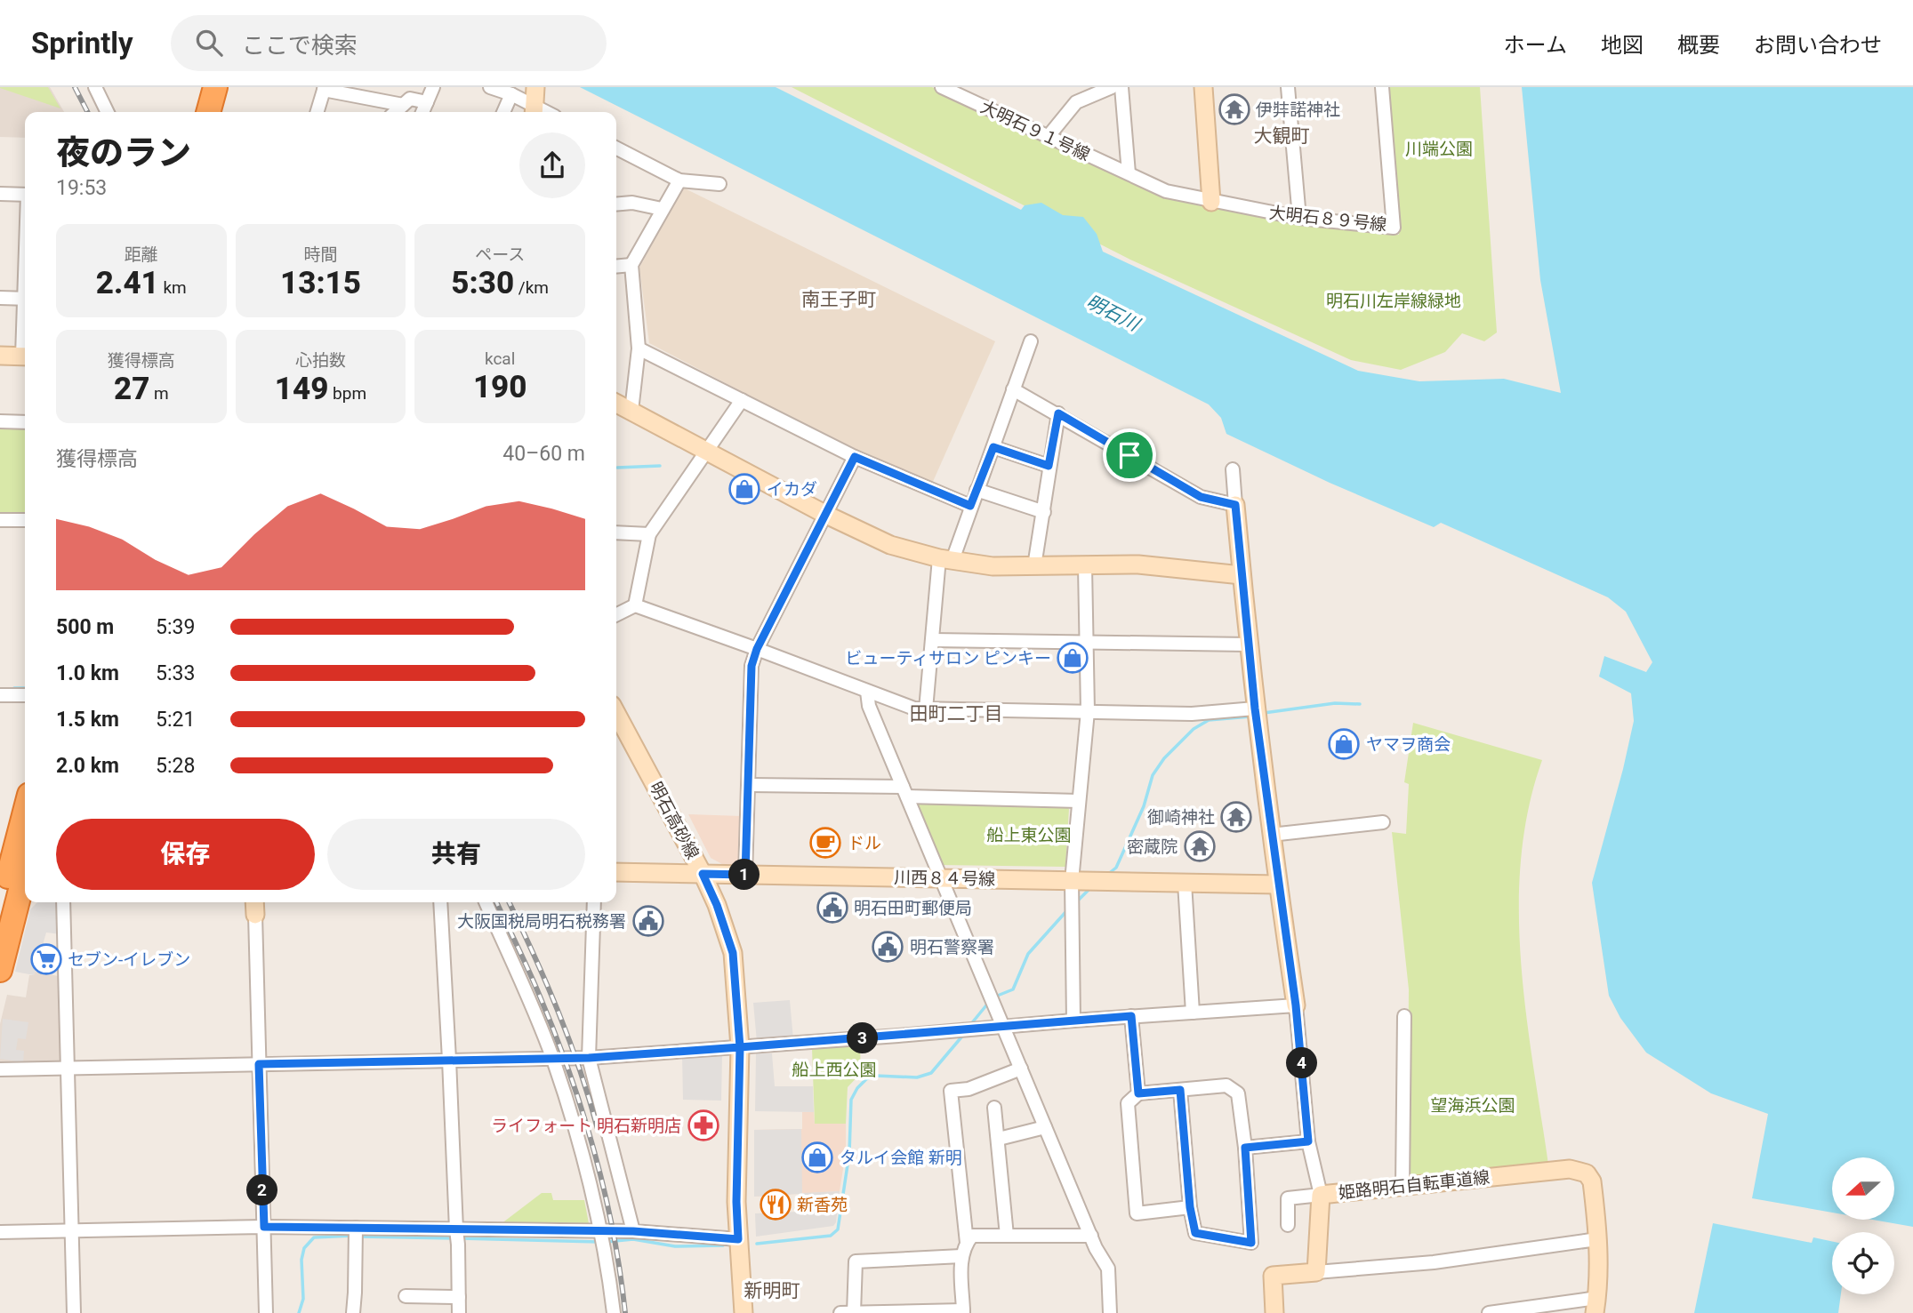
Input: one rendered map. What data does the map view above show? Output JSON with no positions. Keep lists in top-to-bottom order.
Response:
{
  "streets": {
    "street": [
      "大明石９１号線",
      "大明石８９号線",
      "明石高砂線",
      "川西８４号線",
      "姫路明石自転車道線"
    ]
  },
  "crossings": [
    ["大明石９１号線", "大明石８９号線"],
    ["明石高砂線", "川西８４号線"]
  ],
  "districts": [
    "大観町",
    "南王子町",
    "田町二丁目",
    "新明町"
  ],
  "water": ["明石川"],
  "parks": [
    "川端公園",
    "明石川左岸線緑地",
    "船上東公園",
    "船上西公園",
    "望海浜公園"
  ],
  "places": {
    "temple": ["伊弉諾神社", "御崎神社", "密蔵院"],
    "shop": [
      "イカダ",
      "ビューティサロン ピンキー",
      "ヤマヲ商会",
      "タルイ会館 新明"
    ],
    "cafe": ["ドル"],
    "public building": ["明石田町郵便局", "大阪国税局明石税務署", "明石警察署"],
    "supermarket": ["セブン-イレブン"],
    "pharmacy": ["ライフォート 明石新明店"],
    "restaurant": ["新香苑"]
  },
  "north": "left",
  "page": {
    "header": "Sprintly",
    "search": "ここで検索",
    "nav": [
      "ホーム",
      "地図",
      "概要",
      "お問い合わせ"
    ],
    "heading": ["夜のラン", "19:53"],
    "stats": [
      ["距離", "2.41 km"],
      ["時間", "13:15"],
      ["ペース", "5:30 /km"],
      ["獲得標高", "27 m"],
      ["心拍数", "149 bpm"],
      ["kcal", "190"]
    ],
    "chart": ["獲得標高", "40–60 m"],
    "list": [
      {
        "name": "500 m",
        "note": "5:39"
      },
      {
        "name": "1.0 km",
        "note": "5:33"
      },
      {
        "name": "1.5 km",
        "note": "5:21"
      },
      {
        "name": "2.0 km",
        "note": "5:28"
      }
    ],
    "buttons": ["保存", "共有"],
    "pins": [
      "1",
      "3",
      "4",
      "2"
    ]
  }
}
